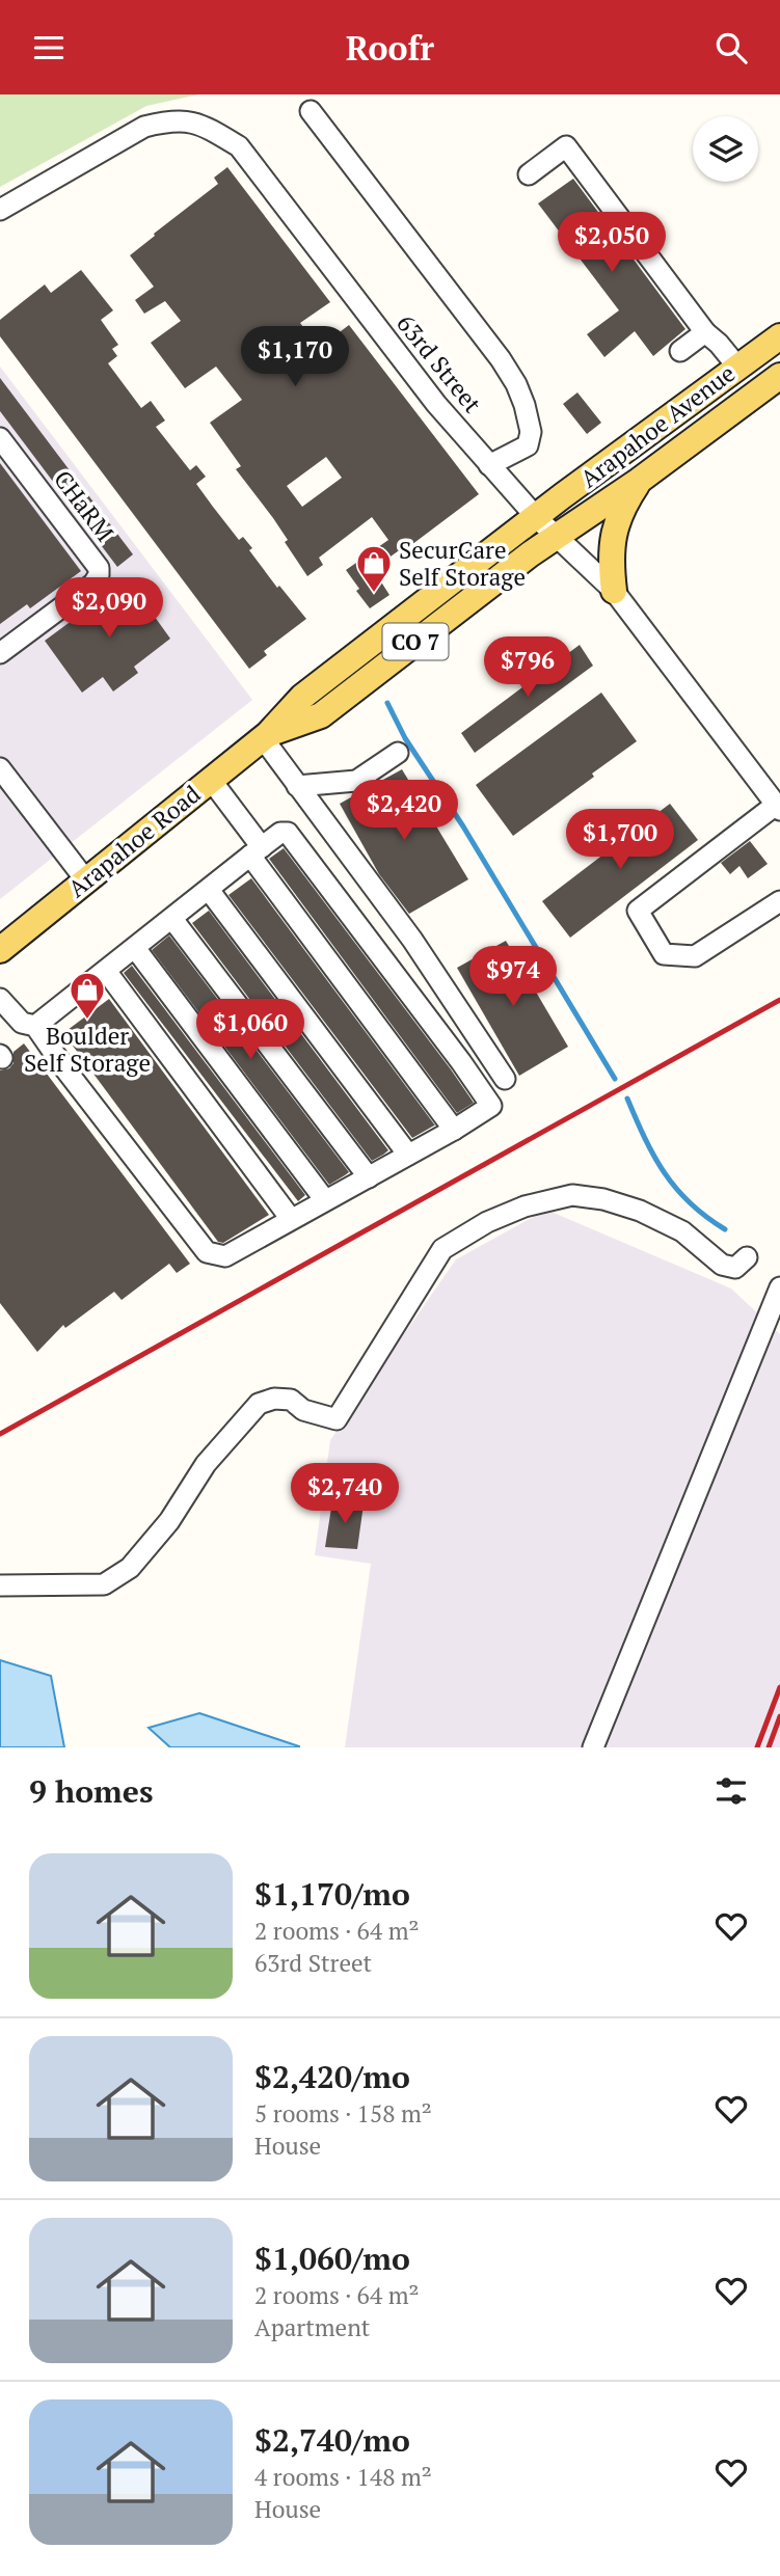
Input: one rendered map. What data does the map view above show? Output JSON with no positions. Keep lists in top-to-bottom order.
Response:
{
  "streets": {
    "main road": ["Arapahoe Avenue", "CO 7", "Arapahoe Road"],
    "street": ["63rd Street", "CHaRM"]
  },
  "crossings": [
    ["63rd Street", "Arapahoe Avenue"],
    ["63rd Street", "Arapahoe Road"],
    ["Arapahoe Avenue", "Arapahoe Road"]
  ],
  "places": {
    "shop": ["SecurCare Self Storage", "Boulder Self Storage"]
  },
  "page": {
    "header": "Roofr",
    "price": [
      "$2,050",
      "$1,170",
      "$2,090",
      "$796",
      "$2,420",
      "$1,700",
      "$974",
      "$1,060",
      "$2,740"
    ],
    "heading": "9 homes",
    "list": [
      {
        "name": "$1,170/mo",
        "note": "2 rooms · 64 m² · 63rd Street"
      },
      {
        "name": "$2,420/mo",
        "note": "5 rooms · 158 m² · House"
      },
      {
        "name": "$1,060/mo",
        "note": "2 rooms · 64 m² · Apartment"
      },
      {
        "name": "$2,740/mo",
        "note": "4 rooms · 148 m² · House"
      }
    ]
  }
}
